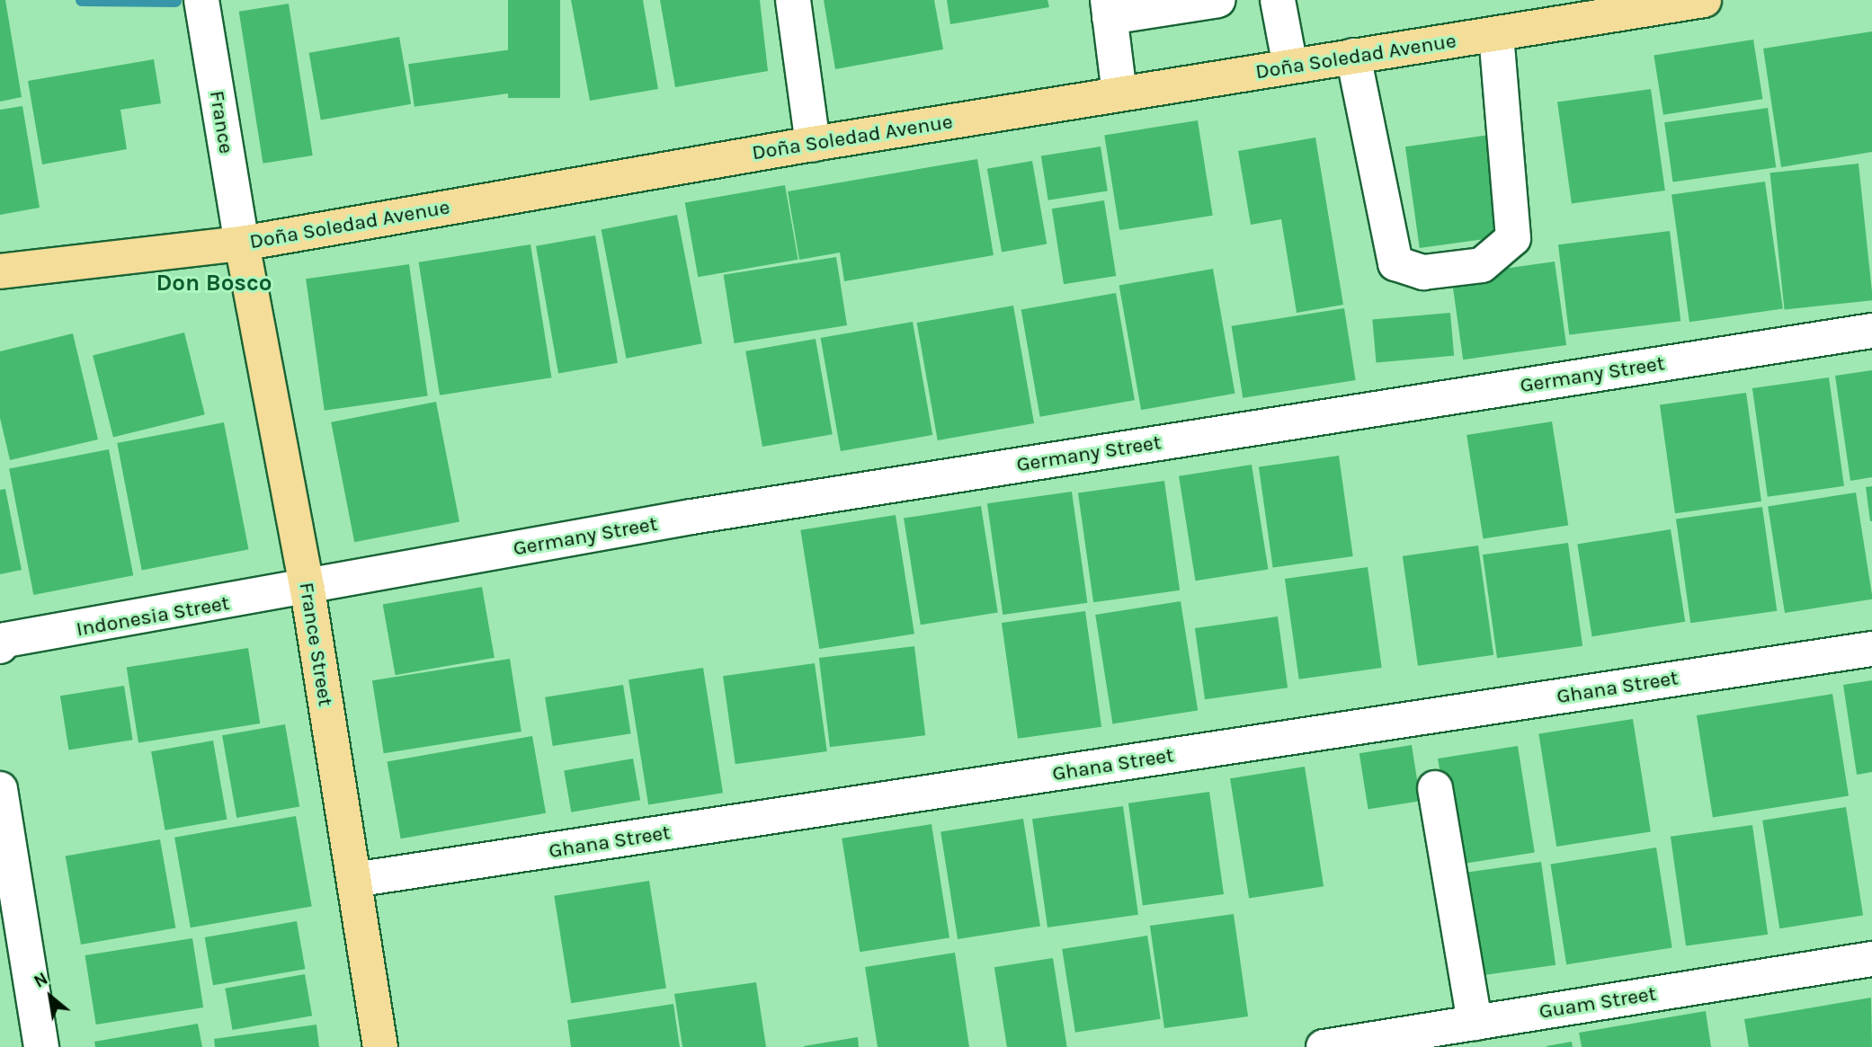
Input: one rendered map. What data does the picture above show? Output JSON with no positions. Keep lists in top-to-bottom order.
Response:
{
  "streets": {
    "main road": ["Doña Soledad Avenue", "France Street"],
    "street": [
      "France",
      "Germany Street",
      "Indonesia Street",
      "Ghana Street",
      "Guam Street"
    ]
  },
  "crossings": [
    ["Doña Soledad Avenue", "France"],
    ["Doña Soledad Avenue", "France Street"],
    ["France", "France Street"],
    ["Germany Street", "Indonesia Street"],
    ["Germany Street", "France Street"],
    ["Indonesia Street", "France Street"],
    ["France Street", "Ghana Street"]
  ],
  "districts": ["Don Bosco"],
  "north": "top left"
}
